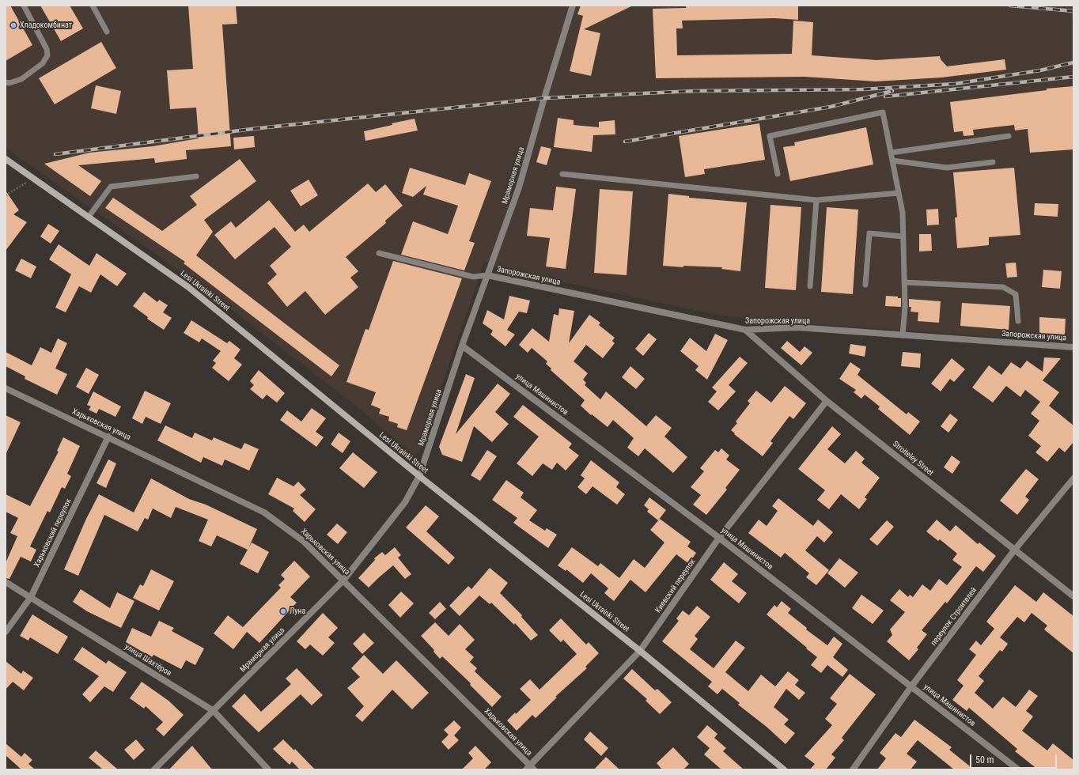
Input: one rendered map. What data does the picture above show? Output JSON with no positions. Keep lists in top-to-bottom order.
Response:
{
  "streets": {
    "main road": ["Lesi Ukrainki Street"],
    "street": [
      "Мраморная улица",
      "Запорожская улица",
      "улица Машинистов",
      "Харьковская улица",
      "Stroiteley Street",
      "Харьковский переулок",
      "Киевский переулок",
      "переулок Строителей",
      "улица Шахтёров"
    ]
  },
  "crossings": [
    ["Мраморная улица", "Запорожская улица"],
    ["Мраморная улица", "Lesi Ukrainki Street"],
    ["Мраморная улица", "улица Машинистов"],
    ["Мраморная улица", "Харьковская улица"],
    ["Мраморная улица", "улица Шахтёров"],
    ["Запорожская улица", "Stroiteley Street"],
    ["Lesi Ukrainki Street", "Киевский переулок"],
    ["улица Машинистов", "Киевский переулок"],
    ["улица Машинистов", "переулок Строителей"],
    ["Харьковская улица", "Харьковский переулок"],
    ["Харьковская улица", "Киевский переулок"],
    ["Stroiteley Street", "Киевский переулок"],
    ["Stroiteley Street", "переулок Строителей"],
    ["Харьковский переулок", "улица Шахтёров"]
  ],
  "places": ["Хладокомбинат", "Луна"],
  "scale_bar": "50 m"
}
